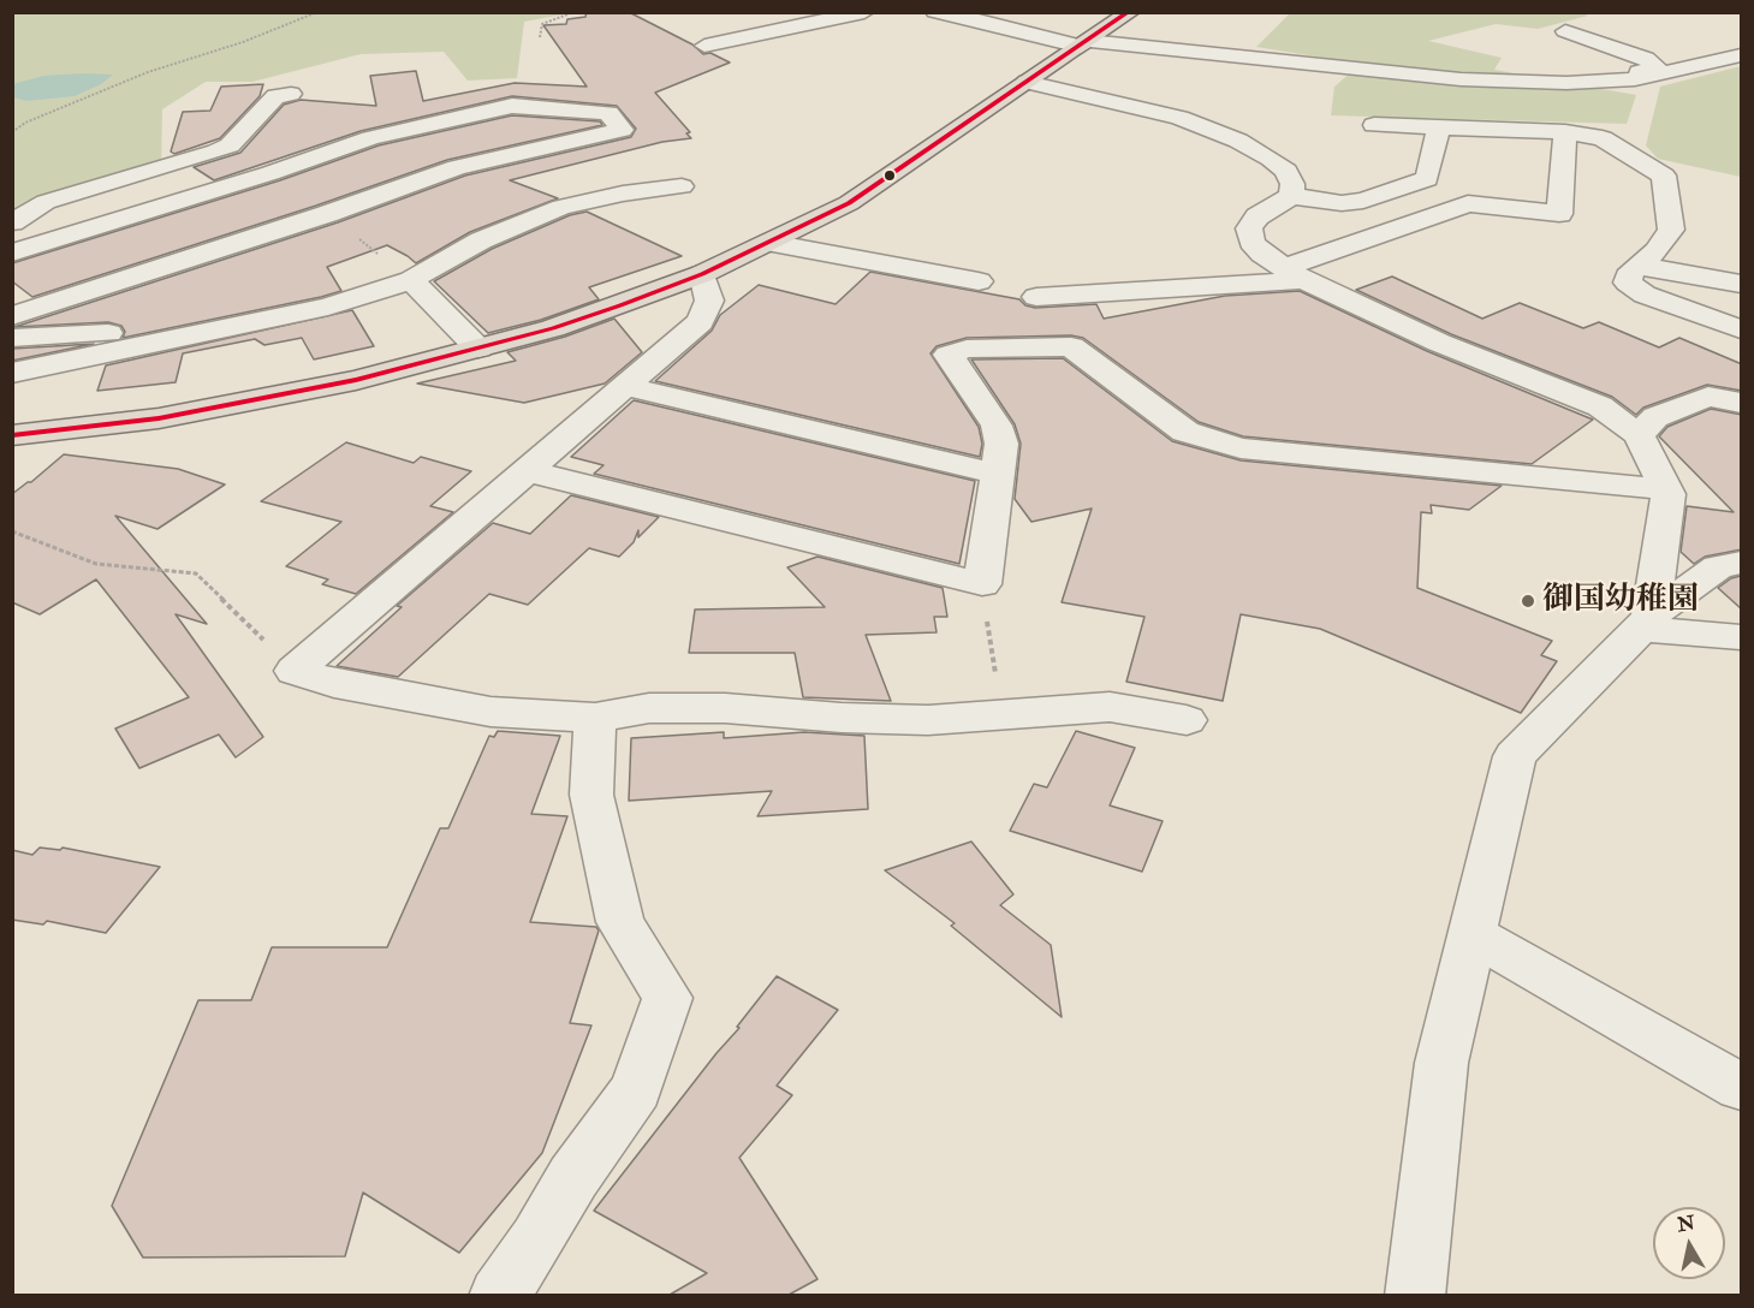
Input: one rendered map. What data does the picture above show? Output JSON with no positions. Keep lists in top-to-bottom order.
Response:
{
  "places": ["御国幼稚園"],
  "north": "top"
}
